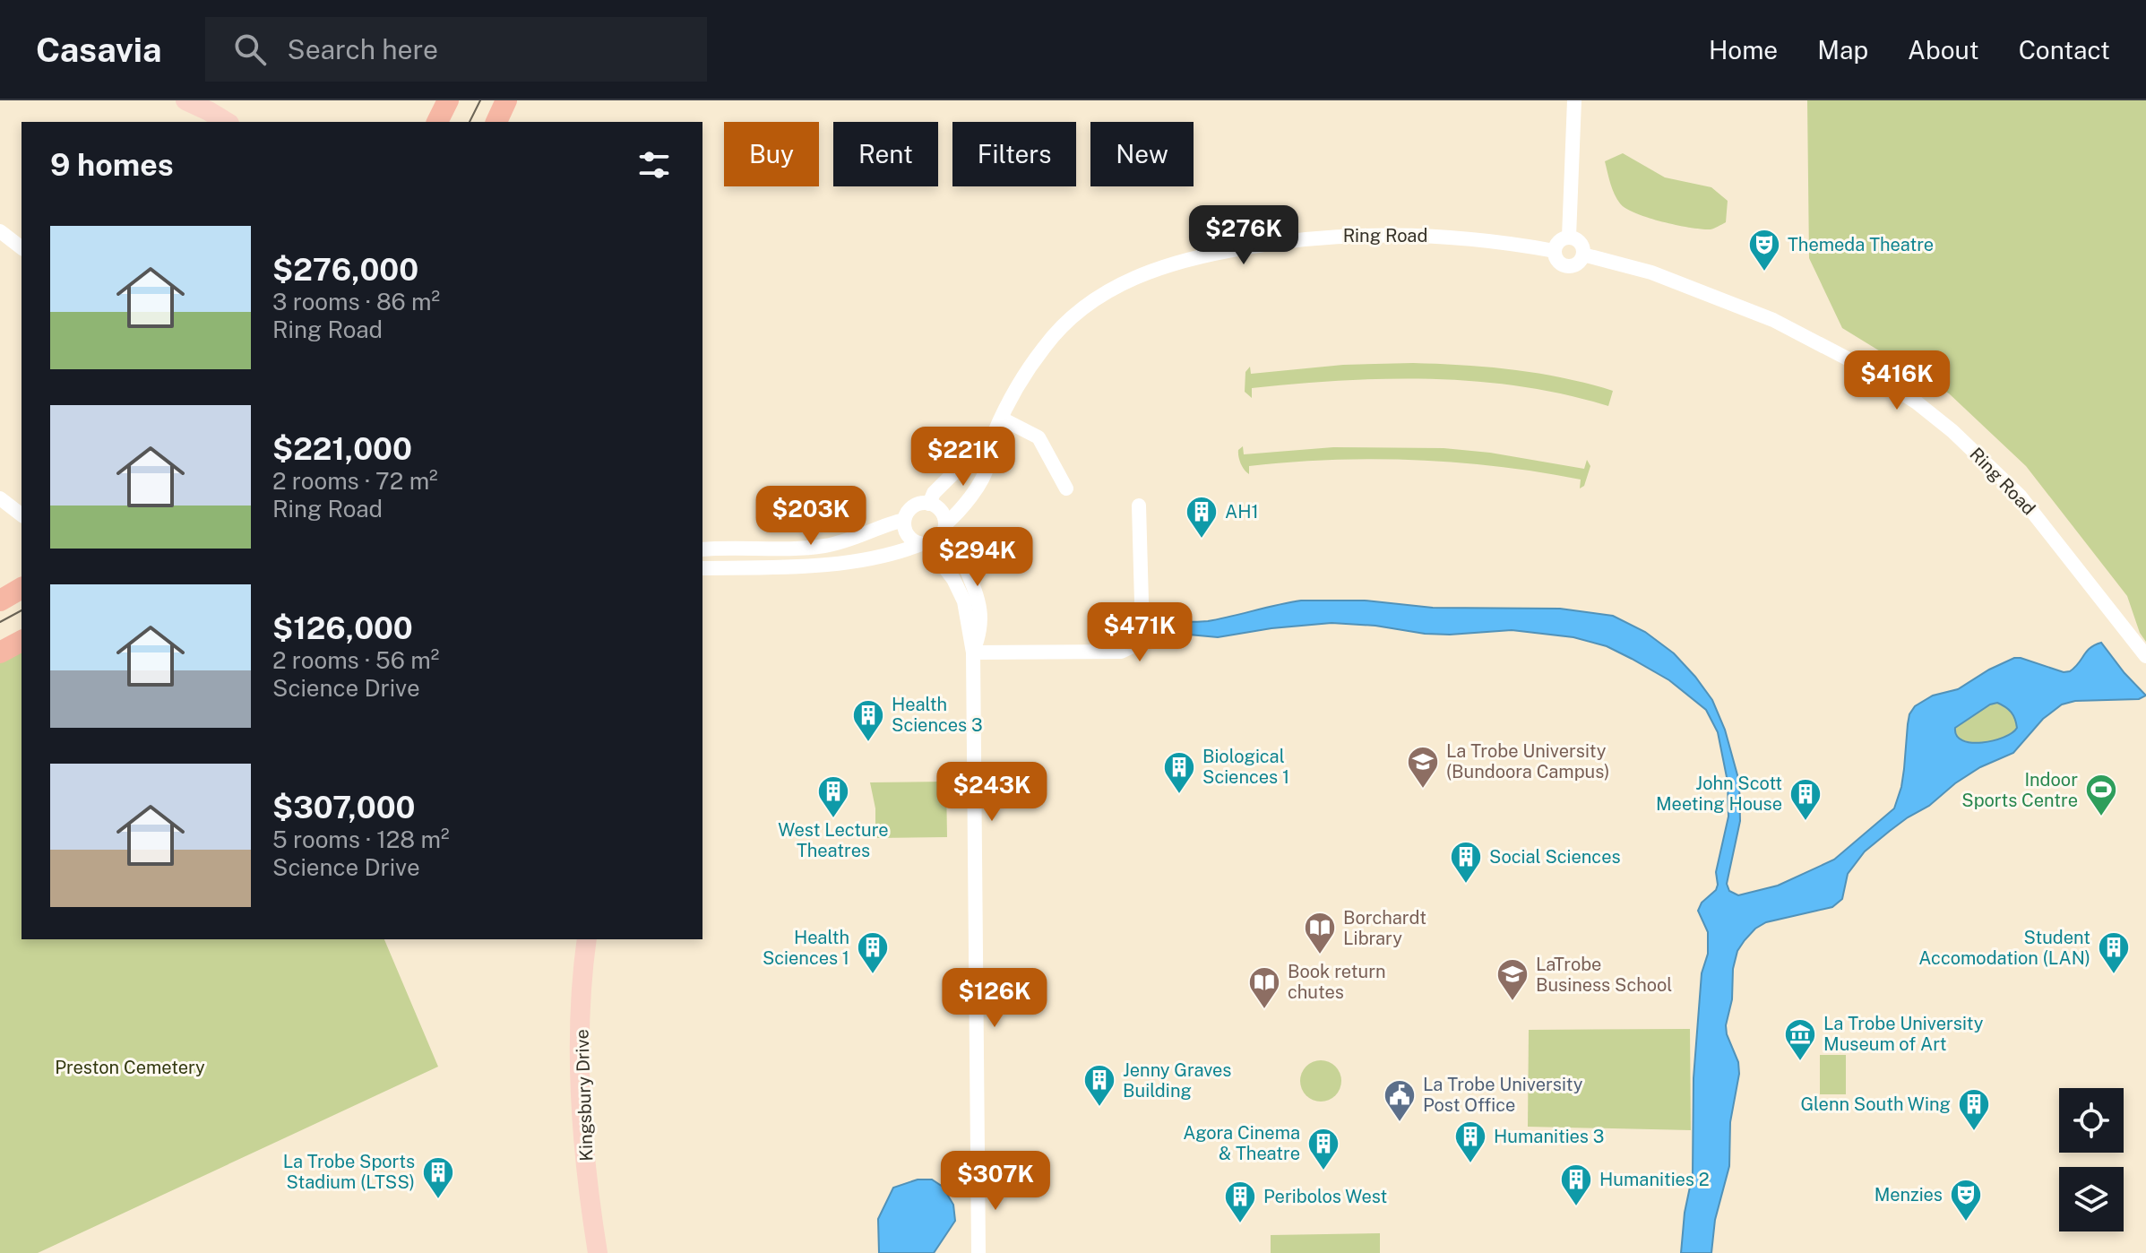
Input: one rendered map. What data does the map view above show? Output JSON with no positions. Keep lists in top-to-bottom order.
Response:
{
  "streets": {
    "main road": ["Kingsbury Drive"],
    "street": ["Ring Road"]
  },
  "parks": ["Preston Cemetery"],
  "places": {
    "theatre": ["Themeda Theatre", "Menzies"],
    "building": [
      "AH1",
      "Health Sciences 3",
      "Biological Sciences 1",
      "West Lecture Theatres",
      "John Scott Meeting House",
      "Social Sciences",
      "Health Sciences 1",
      "Student Accomodation (LAN)",
      "Jenny Graves Building",
      "Glenn South Wing",
      "Humanities 3",
      "Agora Cinema & Theatre",
      "La Trobe Sports Stadium (LTSS)",
      "Humanities 2",
      "Peribolos West"
    ],
    "school or university": ["La Trobe University (Bundoora Campus)", "LaTrobe Business School"],
    "sports": ["Indoor Sports Centre"],
    "library": ["Borchardt Library", "Book return chutes"],
    "museum": ["La Trobe University Museum of Art"],
    "public building": ["La Trobe University Post Office"]
  },
  "page": {
    "header": "Casavia",
    "search": "Search here",
    "nav": [
      "Home",
      "Map",
      "About",
      "Contact"
    ],
    "chip": [
      "Buy",
      "Rent",
      "Filters",
      "New"
    ],
    "heading": "9 homes",
    "price": [
      "$276K",
      "$416K",
      "$221K",
      "$203K",
      "$294K",
      "$471K",
      "$243K",
      "$126K",
      "$307K"
    ],
    "list": [
      {
        "name": "$276,000",
        "note": "3 rooms · 86 m² · Ring Road"
      },
      {
        "name": "$221,000",
        "note": "2 rooms · 72 m² · Ring Road"
      },
      {
        "name": "$126,000",
        "note": "2 rooms · 56 m² · Science Drive"
      },
      {
        "name": "$307,000",
        "note": "5 rooms · 128 m² · Science Drive"
      }
    ]
  }
}
